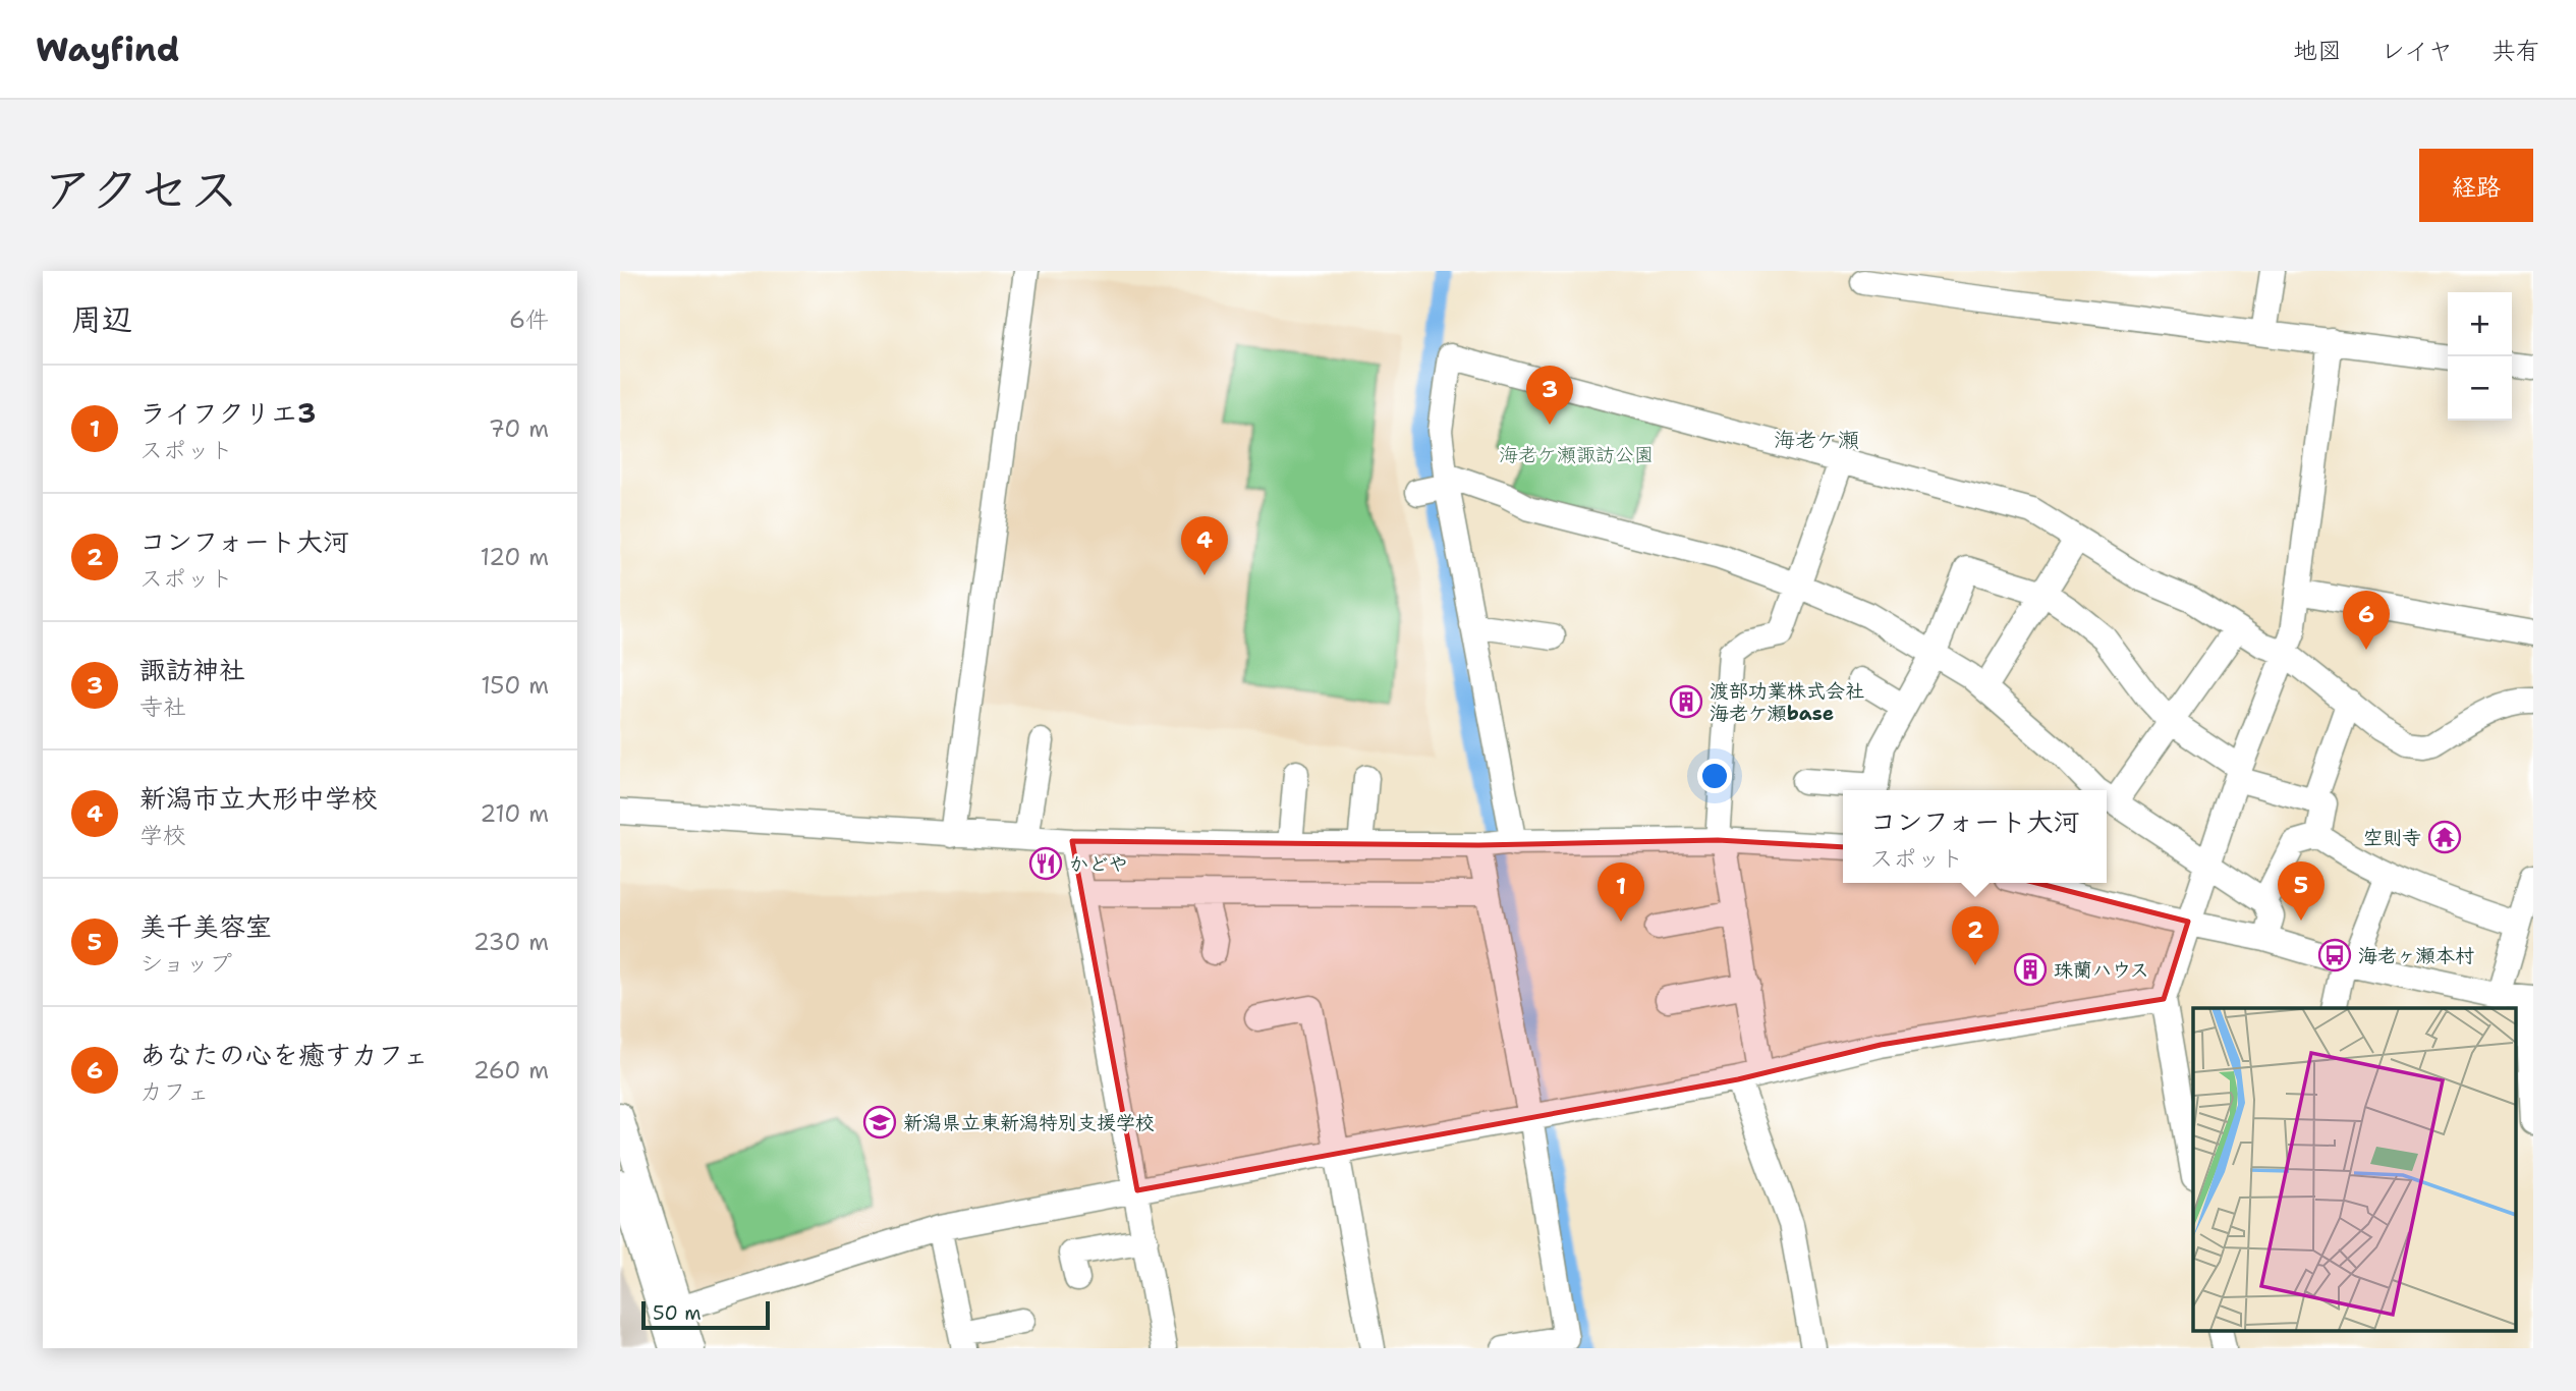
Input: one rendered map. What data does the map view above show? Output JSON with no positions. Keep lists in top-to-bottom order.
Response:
{
  "districts": ["海老ケ瀬"],
  "parks": ["海老ケ瀬諏訪公園"],
  "places": {
    "building": ["渡部功業株式会社 海老ケ瀬base", "珠蘭ハウス"],
    "temple": ["空則寺"],
    "restaurant": ["かどや"],
    "bus stop": ["海老ヶ瀬本村"],
    "school or university": ["新潟県立東新潟特別支援学校"]
  },
  "scale_bar": "50 m",
  "page": {
    "header": "Wayfind",
    "nav": ["地図", "レイヤ", "共有"],
    "title": "アクセス",
    "buttons": "経路",
    "heading": ["周辺", "6件"],
    "map_buttons": ["+", "−"],
    "list": [
      {
        "mark": "1",
        "name": "ライフクリエ3",
        "note": "スポット",
        "value": "70 m"
      },
      {
        "mark": "2",
        "name": "コンフォート大河",
        "note": "スポット",
        "value": "120 m"
      },
      {
        "mark": "3",
        "name": "諏訪神社",
        "note": "寺社",
        "value": "150 m"
      },
      {
        "mark": "4",
        "name": "新潟市立大形中学校",
        "note": "学校",
        "value": "210 m"
      },
      {
        "mark": "5",
        "name": "美千美容室",
        "note": "ショップ",
        "value": "230 m"
      },
      {
        "mark": "6",
        "name": "あなたの心を癒すカフェ",
        "note": "カフェ",
        "value": "260 m"
      }
    ],
    "pins": [
      "3",
      "4",
      "6",
      "5",
      "1",
      "2"
    ],
    "popup": ["コンフォート大河", "スポット"],
    "scale": "50 m"
  }
}
